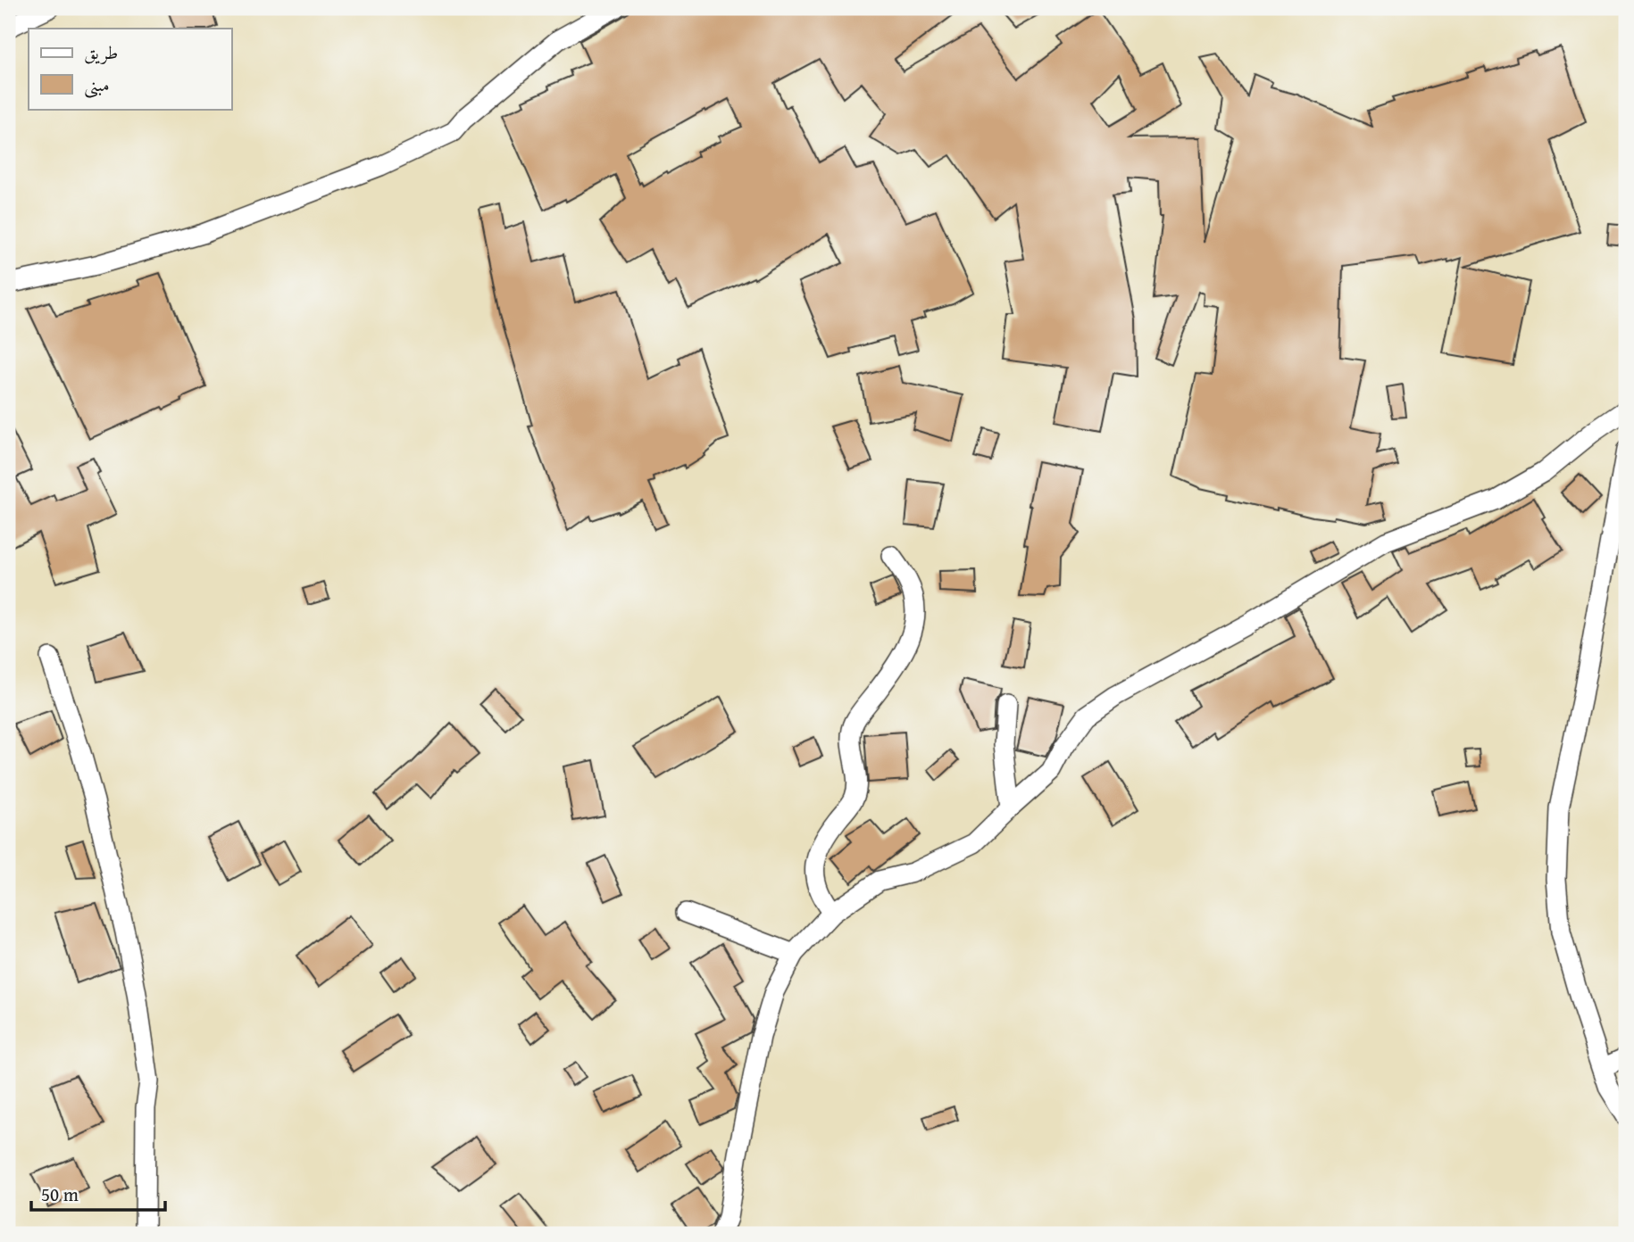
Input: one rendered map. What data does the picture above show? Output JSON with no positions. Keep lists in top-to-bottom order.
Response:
{
  "legend": ["طريق", "مبنى"],
  "scale_bar": "50 m"
}
